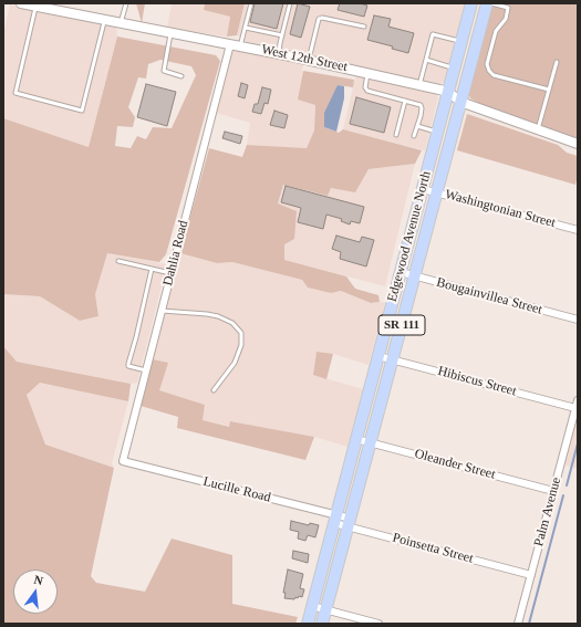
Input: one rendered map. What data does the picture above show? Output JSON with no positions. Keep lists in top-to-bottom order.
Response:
{
  "streets": {
    "main road": ["Edgewood Avenue North", "SR 111"],
    "street": [
      "West 12th Street",
      "Washingtonian Street",
      "Dahlia Road",
      "Bougainvillea Street",
      "Hibiscus Street",
      "Oleander Street",
      "Lucille Road",
      "Palm Avenue",
      "Poinsetta Street"
    ]
  },
  "crossings": [
    ["West 12th Street", "Edgewood Avenue North"],
    ["West 12th Street", "Dahlia Road"],
    ["Washingtonian Street", "Edgewood Avenue North"],
    ["Edgewood Avenue North", "Bougainvillea Street"],
    ["Edgewood Avenue North", "Hibiscus Street"],
    ["Edgewood Avenue North", "Oleander Street"],
    ["Edgewood Avenue North", "Lucille Road"],
    ["Edgewood Avenue North", "Poinsetta Street"],
    ["Dahlia Road", "Lucille Road"],
    ["Hibiscus Street", "Palm Avenue"],
    ["Oleander Street", "Palm Avenue"],
    ["Lucille Road", "Poinsetta Street"],
    ["Palm Avenue", "Poinsetta Street"]
  ],
  "north": "top"
}
